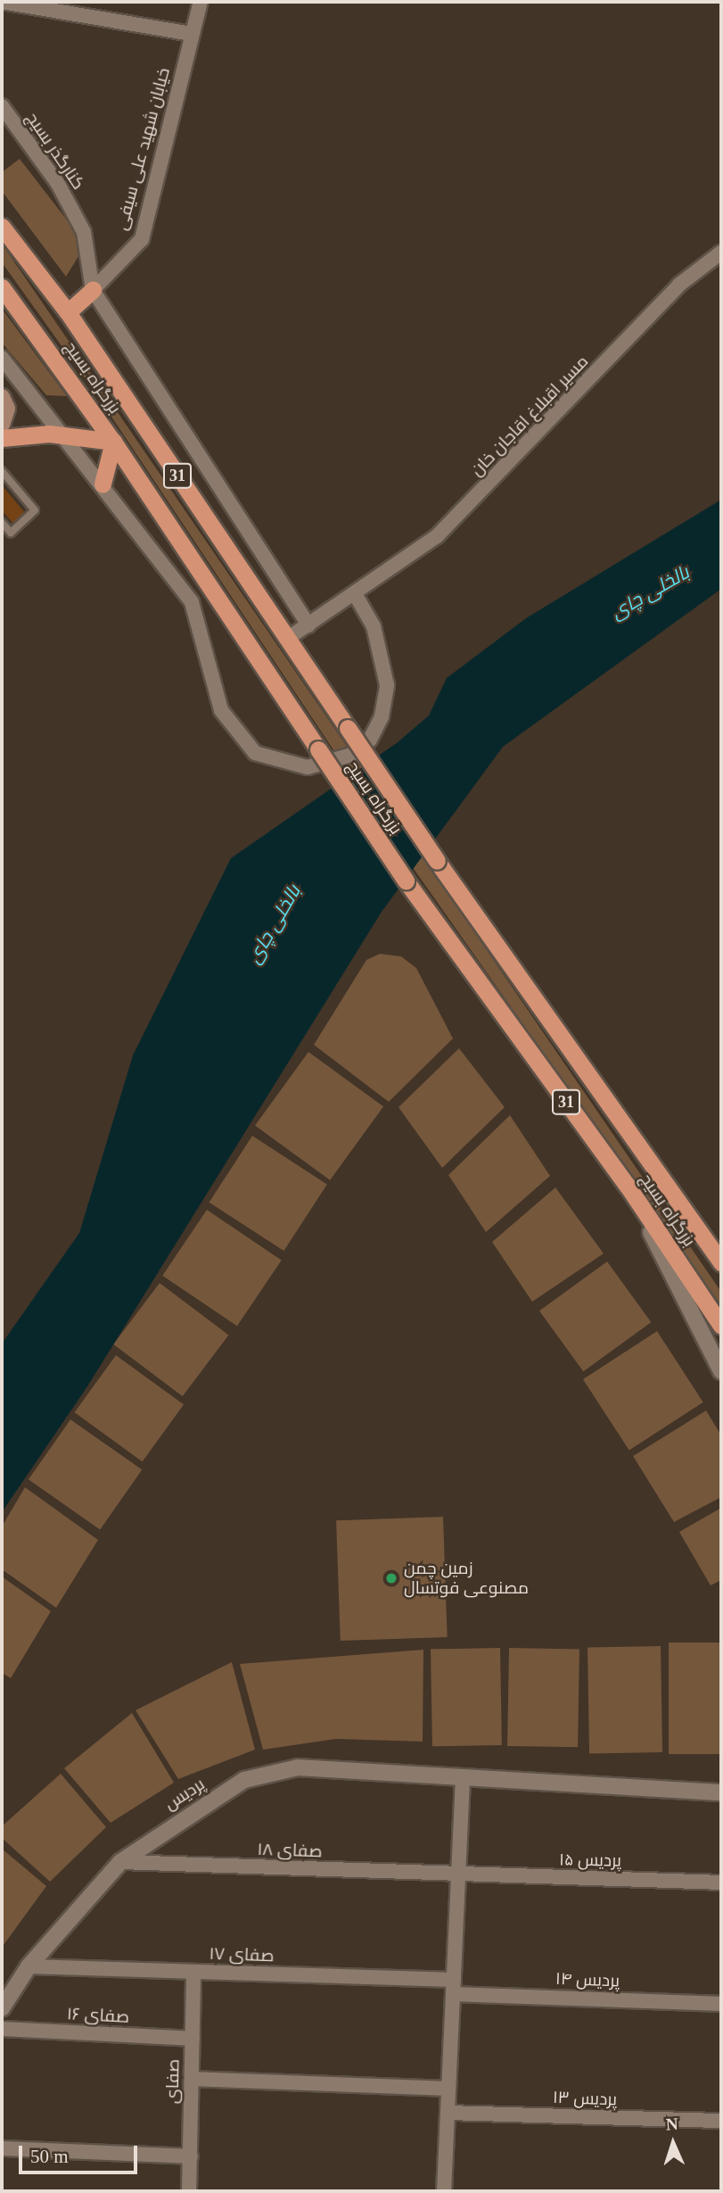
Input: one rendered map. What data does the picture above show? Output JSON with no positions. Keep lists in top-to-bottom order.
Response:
{
  "streets": {
    "highway": ["بزرگراه بسیج", "31"],
    "street": [
      "خیابان شهید علی سیفی",
      "کنارگذر بسیج",
      "مسیر اقبلاغ اقاجان خان",
      "پردیس",
      "صفای ۱۸",
      "پردیس ۱۵",
      "صفای ۱۷",
      "پردیس ۱۴",
      "صفای ۱۶",
      "صفای",
      "پردیس ۱۳"
    ]
  },
  "crossings": [
    ["خیابان شهید علی سیفی", "کنارگذر بسیج"],
    ["بزرگراه بسیج", "مسیر اقبلاغ اقاجان خان"],
    ["پردیس", "صفای ۱۸"],
    ["پردیس", "صفای ۱۷"],
    ["صفای ۱۸", "پردیس ۱۵"],
    ["صفای ۱۷", "پردیس ۱۴"],
    ["صفای ۱۷", "صفای"],
    ["صفای ۱۶", "صفای"]
  ],
  "water": ["بالخلی چای"],
  "places": ["زمین چمن مصنوعی فوتسال"],
  "scale_bar": "50 m",
  "north": "top"
}
